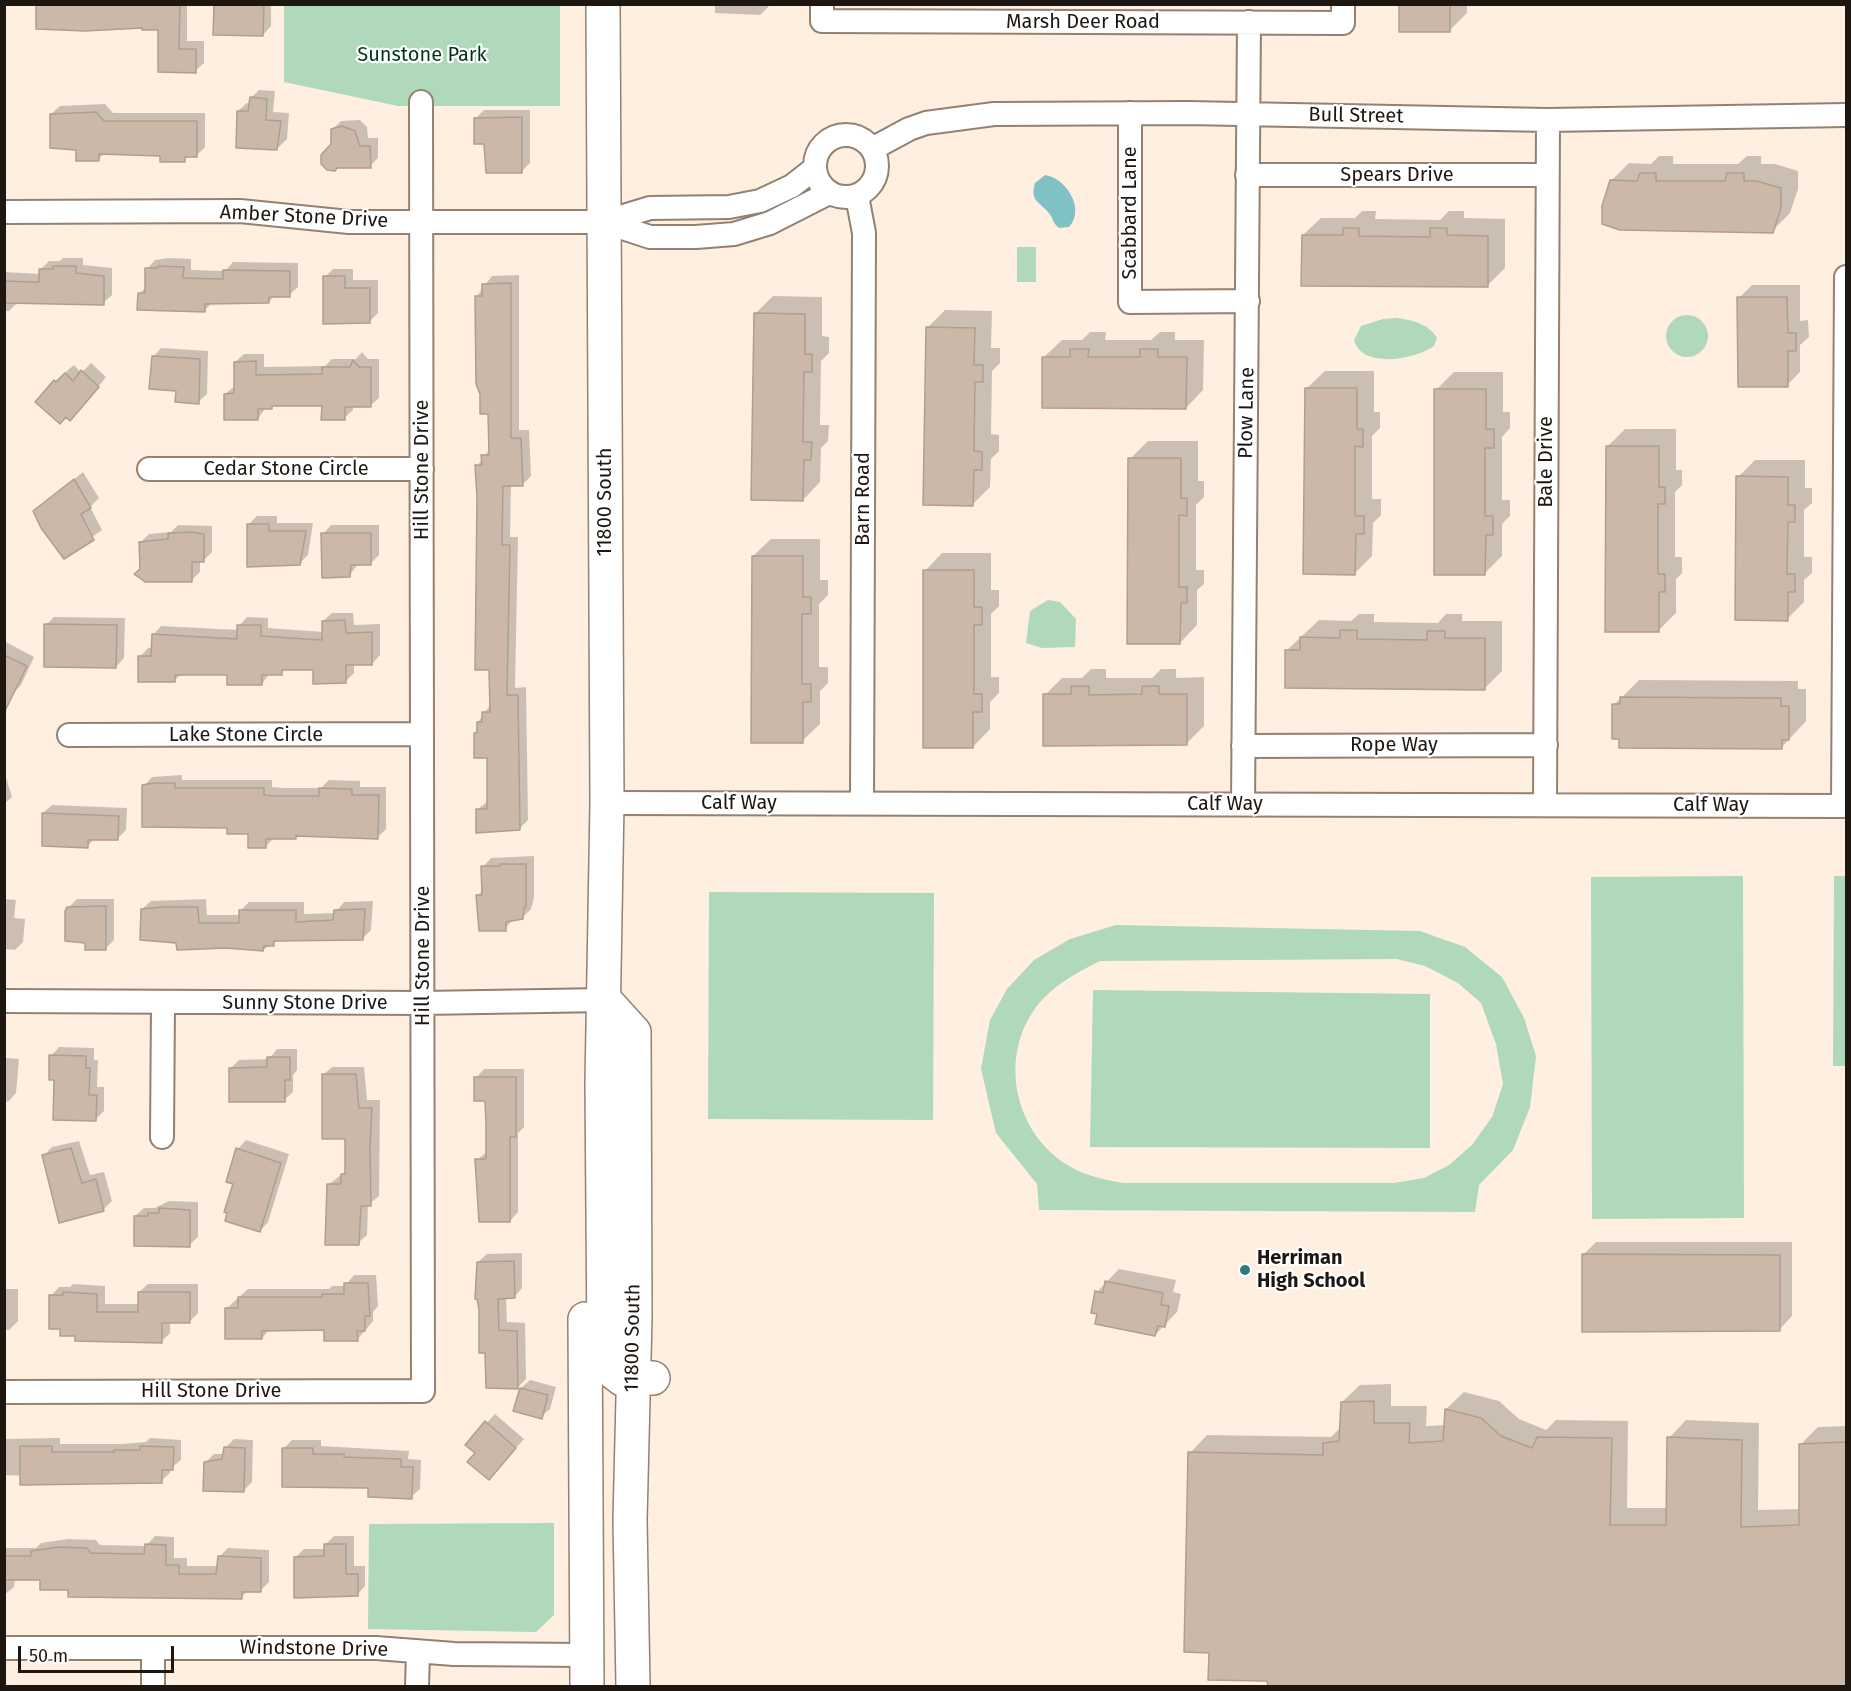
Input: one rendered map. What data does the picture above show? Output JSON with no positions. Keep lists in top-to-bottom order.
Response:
{
  "streets": {
    "main road": ["11800 South"],
    "street": [
      "Marsh Deer Road",
      "Bull Street",
      "Spears Drive",
      "Scabbard Lane",
      "Amber Stone Drive",
      "Plow Lane",
      "Bale Drive",
      "Cedar Stone Circle",
      "Hill Stone Drive",
      "Barn Road",
      "Lake Stone Circle",
      "Rope Way",
      "Calf Way",
      "Sunny Stone Drive",
      "Windstone Drive"
    ]
  },
  "crossings": [
    ["Marsh Deer Road", "Plow Lane"],
    ["Bull Street", "Scabbard Lane"],
    ["Bull Street", "Plow Lane"],
    ["Bull Street", "Bale Drive"],
    ["Bull Street", "Barn Road"],
    ["Spears Drive", "Plow Lane"],
    ["Spears Drive", "Bale Drive"],
    ["Scabbard Lane", "Plow Lane"],
    ["Amber Stone Drive", "Hill Stone Drive"],
    ["Amber Stone Drive", "11800 South"],
    ["Plow Lane", "Rope Way"],
    ["Plow Lane", "Calf Way"],
    ["Bale Drive", "Rope Way"],
    ["Bale Drive", "Calf Way"],
    ["Cedar Stone Circle", "Hill Stone Drive"],
    ["Hill Stone Drive", "Lake Stone Circle"],
    ["Hill Stone Drive", "Sunny Stone Drive"],
    ["Barn Road", "Calf Way"],
    ["11800 South", "Calf Way"],
    ["11800 South", "Sunny Stone Drive"],
    ["11800 South", "Windstone Drive"]
  ],
  "parks": ["Sunstone Park"],
  "places": ["Herriman High School"],
  "scale_bar": "50 m"
}
